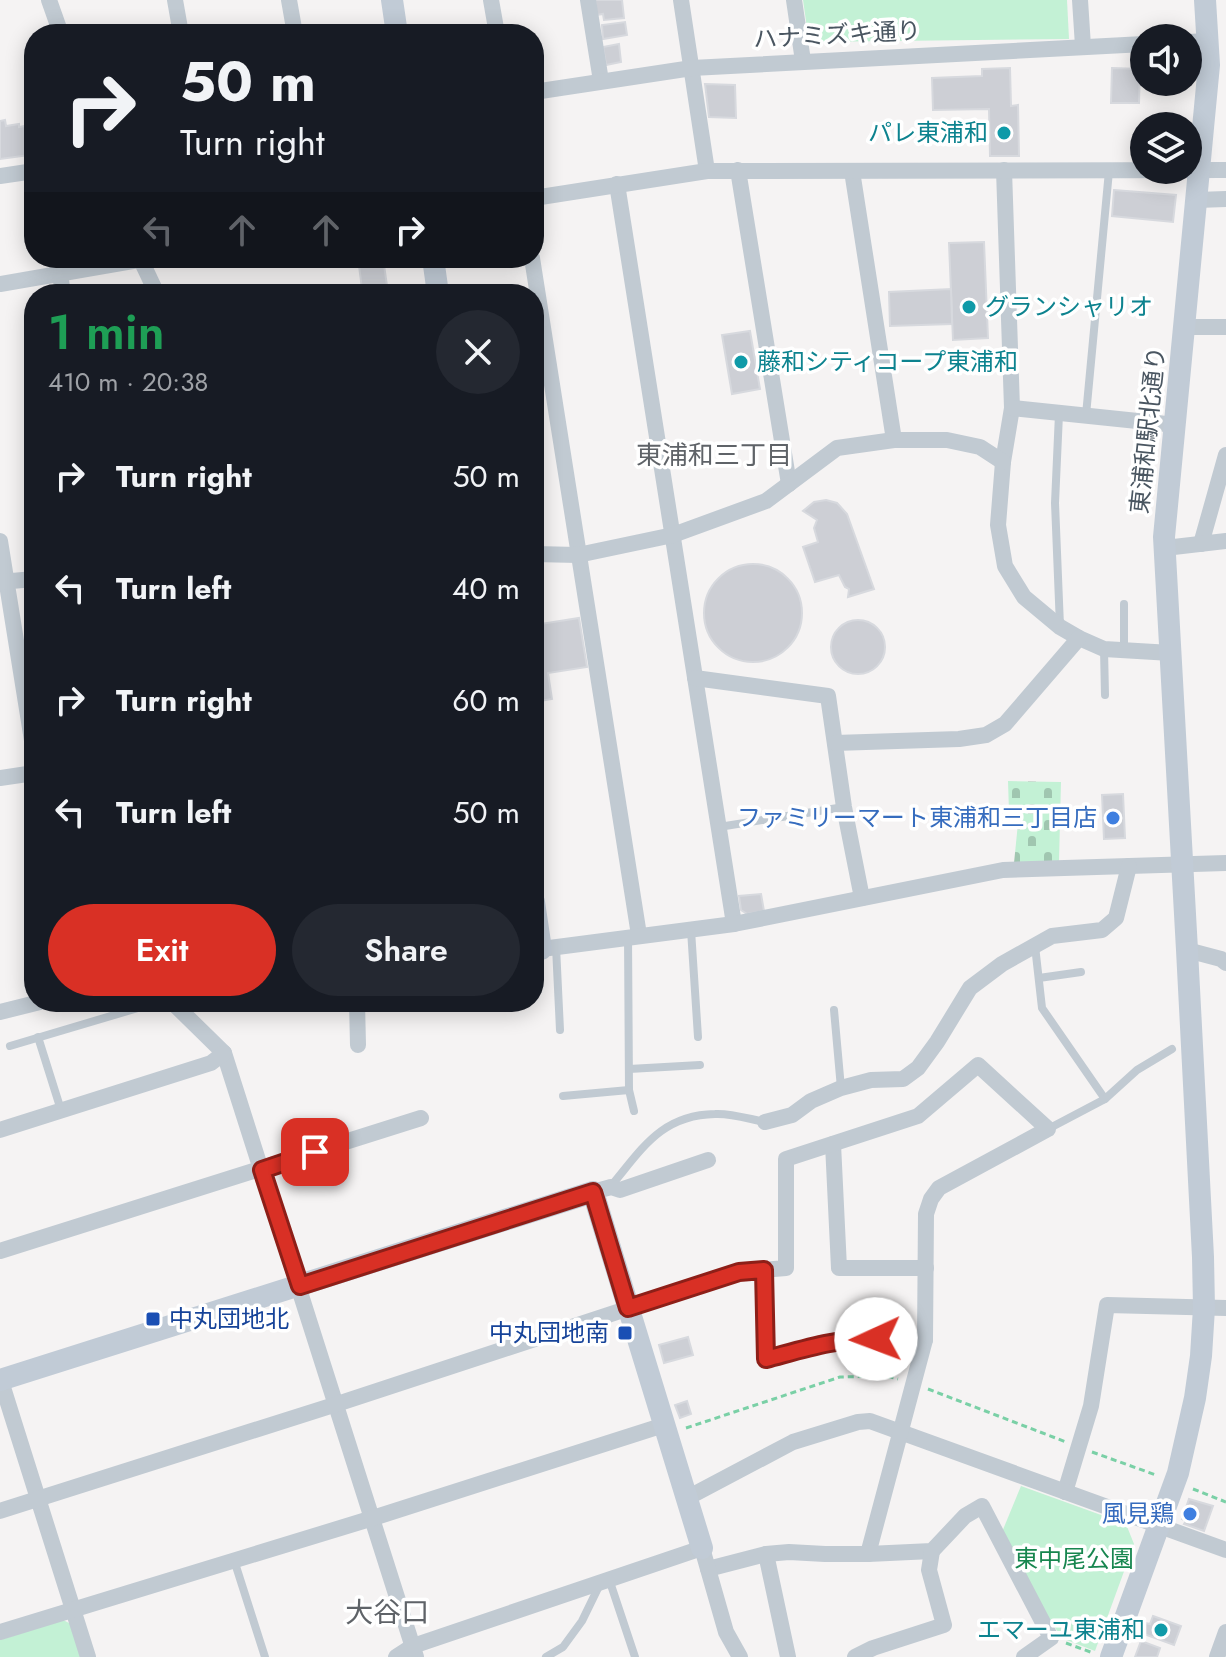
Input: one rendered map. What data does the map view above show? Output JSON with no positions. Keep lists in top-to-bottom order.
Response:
{
  "streets": {
    "street": ["ハナミズキ通り", "東浦和駅北通り"]
  },
  "districts": ["東浦和三丁目", "大谷口"],
  "parks": ["東中尾公園"],
  "places": {
    "other": [
      "パレ東浦和",
      "グランシャリオ",
      "藤和シティコープ東浦和",
      "ファミリーマート東浦和三丁目店",
      "風見鶏",
      "エマーユ東浦和"
    ],
    "transit": ["中丸団地北", "中丸団地南"]
  },
  "page": {
    "turn": ["50 m", "Turn right"],
    "heading": ["1 min", "410 m · 20:38"],
    "list": [
      {
        "name": "Turn right",
        "value": "50 m"
      },
      {
        "name": "Turn left",
        "value": "40 m"
      },
      {
        "name": "Turn right",
        "value": "60 m"
      },
      {
        "name": "Turn left",
        "value": "50 m"
      }
    ],
    "buttons": ["Exit", "Share"]
  }
}
